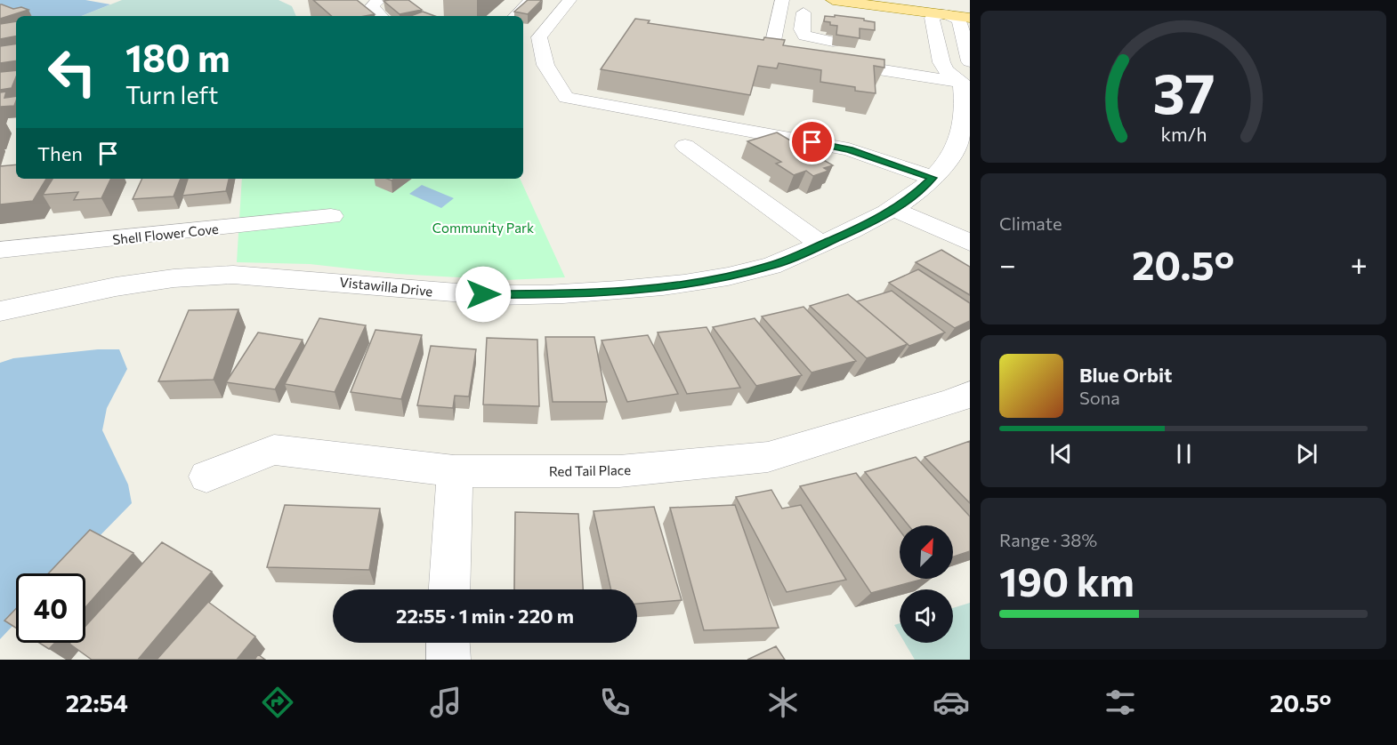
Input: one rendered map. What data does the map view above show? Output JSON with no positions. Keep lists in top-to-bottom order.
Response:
{
  "streets": {
    "street": ["Shell Flower Cove", "Vistawilla Drive", "Red Tail Place"]
  },
  "parks": ["Community Park"],
  "north": "top right",
  "page": {
    "turn": ["180 m", "Turn left"],
    "then": "Then",
    "tile": [
      "Climate",
      ["Range · 38%", "190 km"]
    ],
    "heat": ["−", "20.5°", "+"],
    "song": ["Blue Orbit", "Sona"],
    "limit": "40",
    "trip": "22:55 · 1 min · 220 m",
    "tabs": ["22:54", "20.5°"],
    "gauge": ["37", "km/h"]
  }
}
